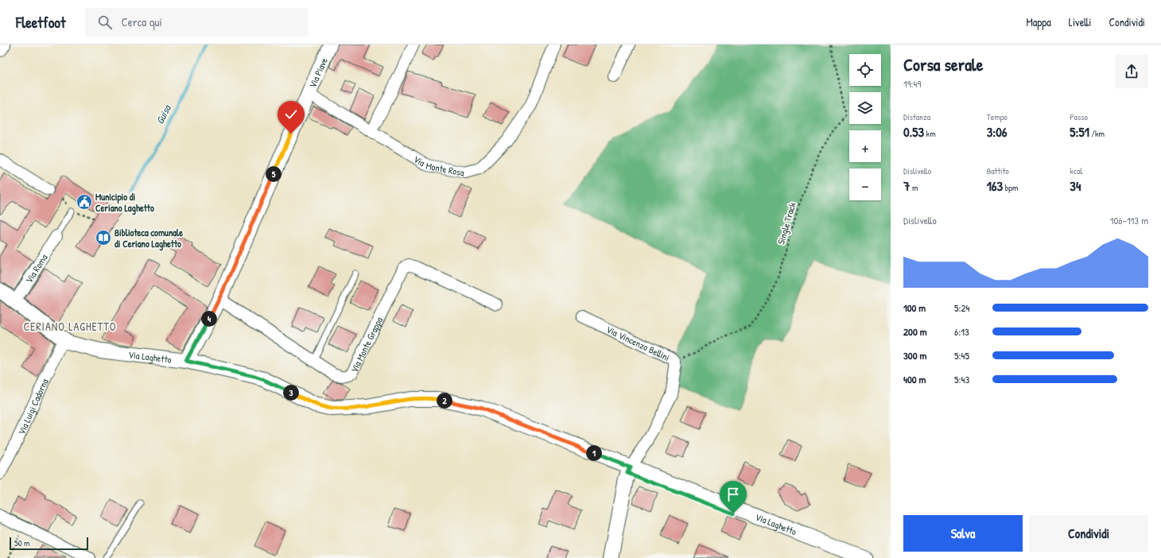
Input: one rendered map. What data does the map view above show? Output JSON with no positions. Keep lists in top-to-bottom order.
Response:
{
  "streets": {
    "street": [
      "Via Piave",
      "Via Monte Rosa",
      "Via Roma",
      "Via Vincenzo Bellini",
      "Via Monte Grappa",
      "Via Laghetto",
      "Via Luigi Cadorna"
    ],
    "path": ["Single Track"]
  },
  "crossings": [
    ["Via Piave", "Via Monte Rosa"],
    ["Via Piave", "Via Monte Grappa"],
    ["Via Piave", "Via Laghetto"],
    ["Single Track", "Via Vincenzo Bellini"],
    ["Via Vincenzo Bellini", "Via Laghetto"],
    ["Via Laghetto", "Via Luigi Cadorna"]
  ],
  "districts": ["CERIANO LAGHETTO"],
  "water": ["Guisa"],
  "places": {
    "public building": ["Municipio di Ceriano Laghetto"],
    "library": ["Biblioteca comunale di Ceriano Laghetto"]
  },
  "scale_bar": "50 m",
  "page": {
    "header": "Fleetfoot",
    "search": "Cerca qui",
    "nav": ["Mappa", "Livelli", "Condividi"],
    "heading": ["Corsa serale", "19:49"],
    "map_buttons": ["+", "−"],
    "stats": [
      ["Distanza", "0.53 km"],
      ["Tempo", "3:06"],
      ["Passo", "5:51 /km"],
      ["Dislivello", "7 m"],
      ["Battito", "163 bpm"],
      ["kcal", "34"]
    ],
    "pins": [
      "5",
      "4",
      "3",
      "2",
      "1"
    ],
    "chart": ["Dislivello", "106–113 m"],
    "list": [
      {
        "name": "100 m",
        "note": "5:24"
      },
      {
        "name": "200 m",
        "note": "6:13"
      },
      {
        "name": "300 m",
        "note": "5:45"
      },
      {
        "name": "400 m",
        "note": "5:43"
      }
    ],
    "buttons": ["Salva", "Condividi"],
    "scale": "50 m"
  }
}
